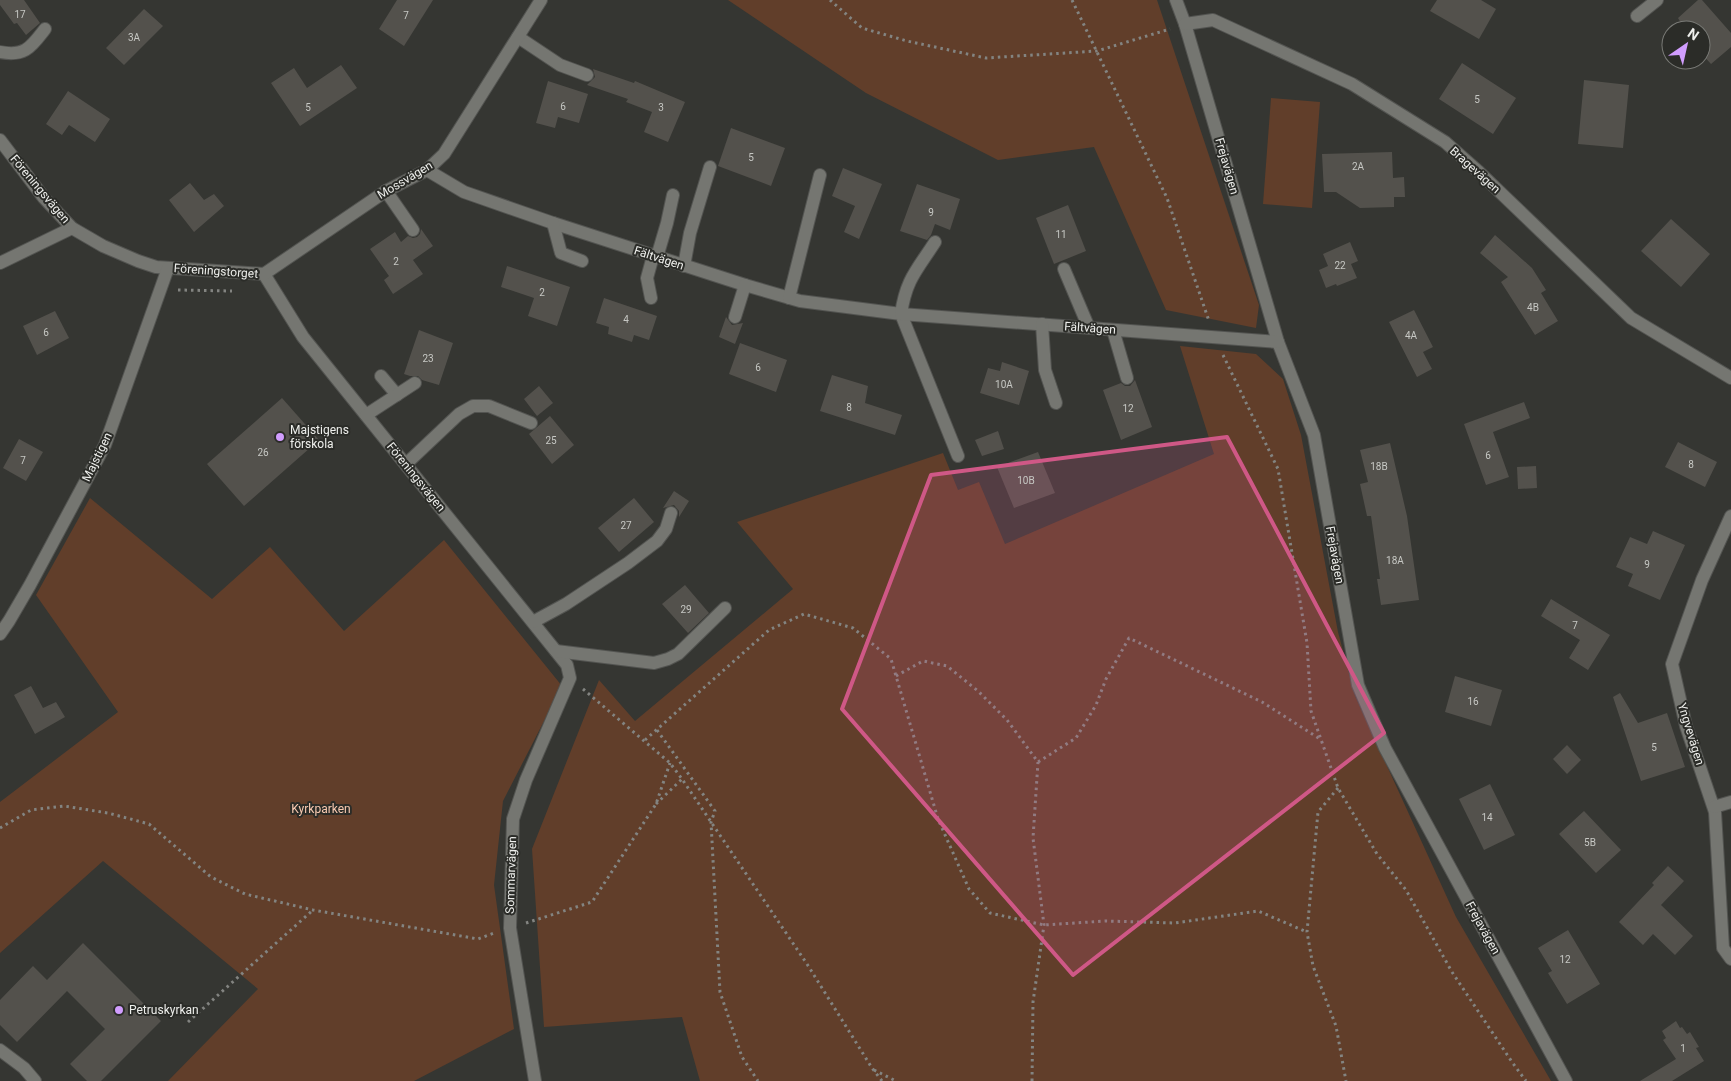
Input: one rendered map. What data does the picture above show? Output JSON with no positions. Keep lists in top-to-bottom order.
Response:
{
  "streets": {
    "street": [
      "Frejavägen",
      "Bragevägen",
      "Mossvägen",
      "Föreningsvägen",
      "Fältvägen",
      "Föreningstorget",
      "Majstigen",
      "Yngvevägen",
      "Sommarvägen"
    ]
  },
  "crossings": [
    ["Frejavägen", "Bragevägen"],
    ["Frejavägen", "Fältvägen"],
    ["Mossvägen", "Föreningsvägen"],
    ["Mossvägen", "Fältvägen"],
    ["Mossvägen", "Föreningstorget"],
    ["Föreningsvägen", "Föreningstorget"],
    ["Föreningsvägen", "Majstigen"],
    ["Föreningsvägen", "Sommarvägen"],
    ["Föreningstorget", "Majstigen"]
  ],
  "parks": ["Kyrkparken"],
  "places": ["Majstigens förskola", "Petruskyrkan"],
  "house_numbers": [
    "17",
    "7",
    "3A",
    "5",
    "6",
    "5",
    "3",
    "5",
    "2A",
    "9",
    "11",
    "2",
    "22",
    "2",
    "4B",
    "4",
    "6",
    "4A",
    "23",
    "6",
    "10A",
    "8",
    "12",
    "25",
    "26",
    "6",
    "7",
    "8",
    "18B",
    "10B",
    "27",
    "18A",
    "9",
    "29",
    "7",
    "16",
    "5",
    "14",
    "5B",
    "12",
    "1"
  ],
  "north": "top right"
}
